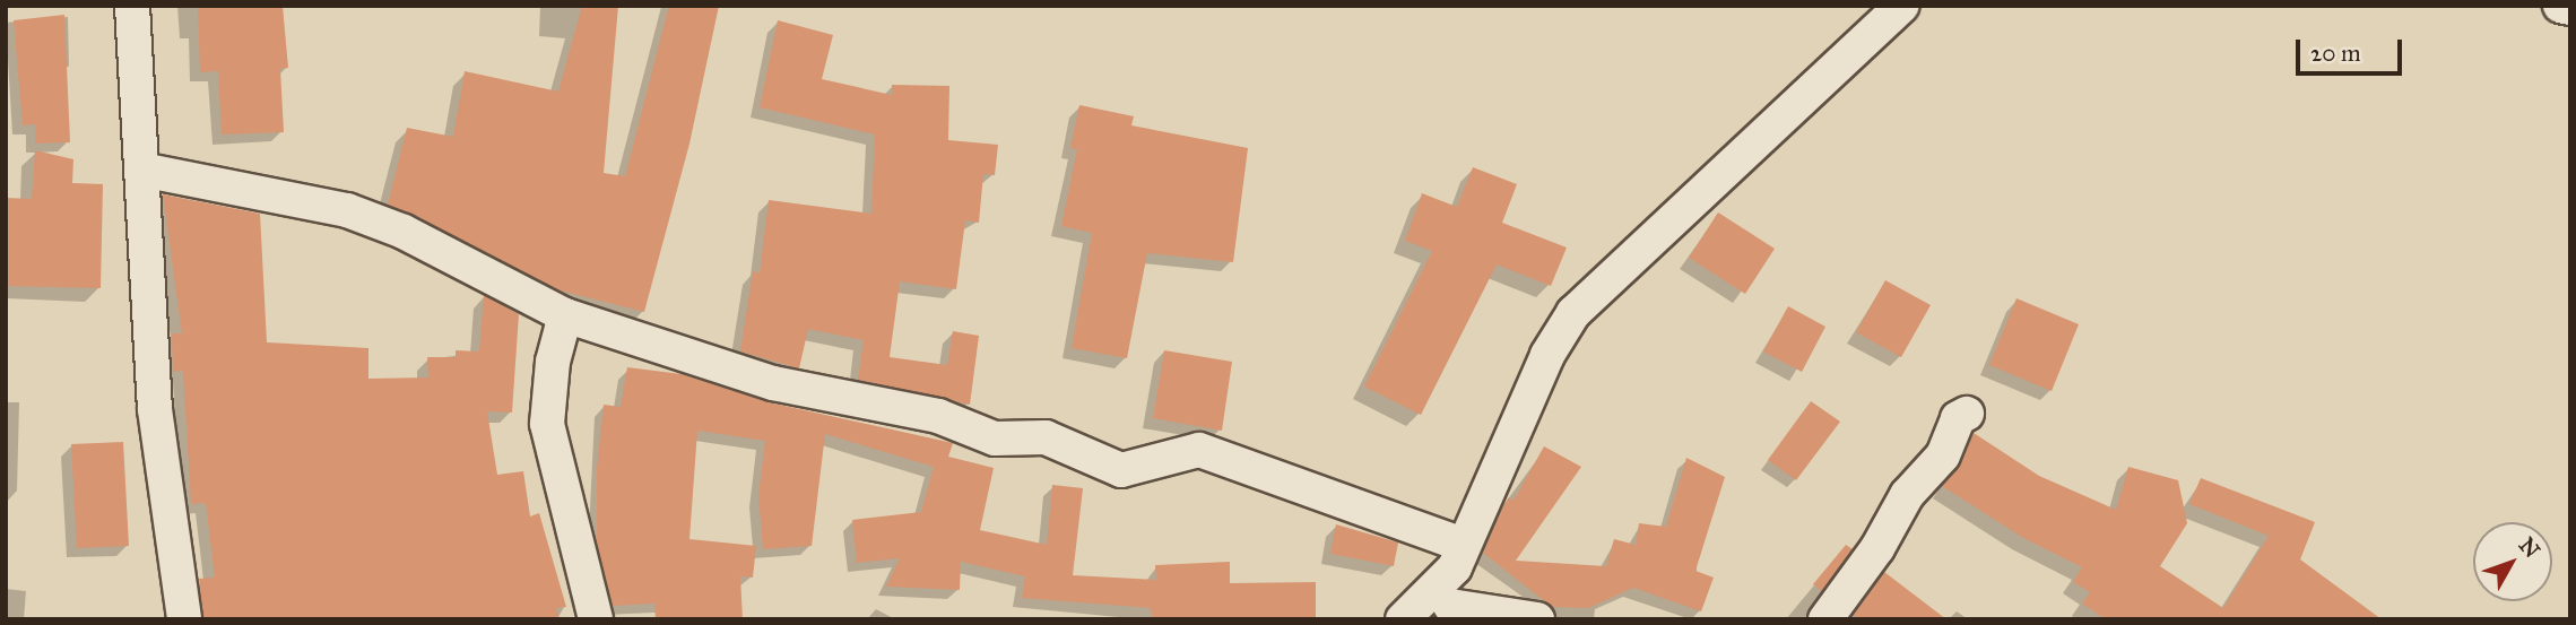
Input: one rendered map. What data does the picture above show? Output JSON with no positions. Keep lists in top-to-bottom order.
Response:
{
  "scale_bar": "20 m",
  "north": "top right"
}
